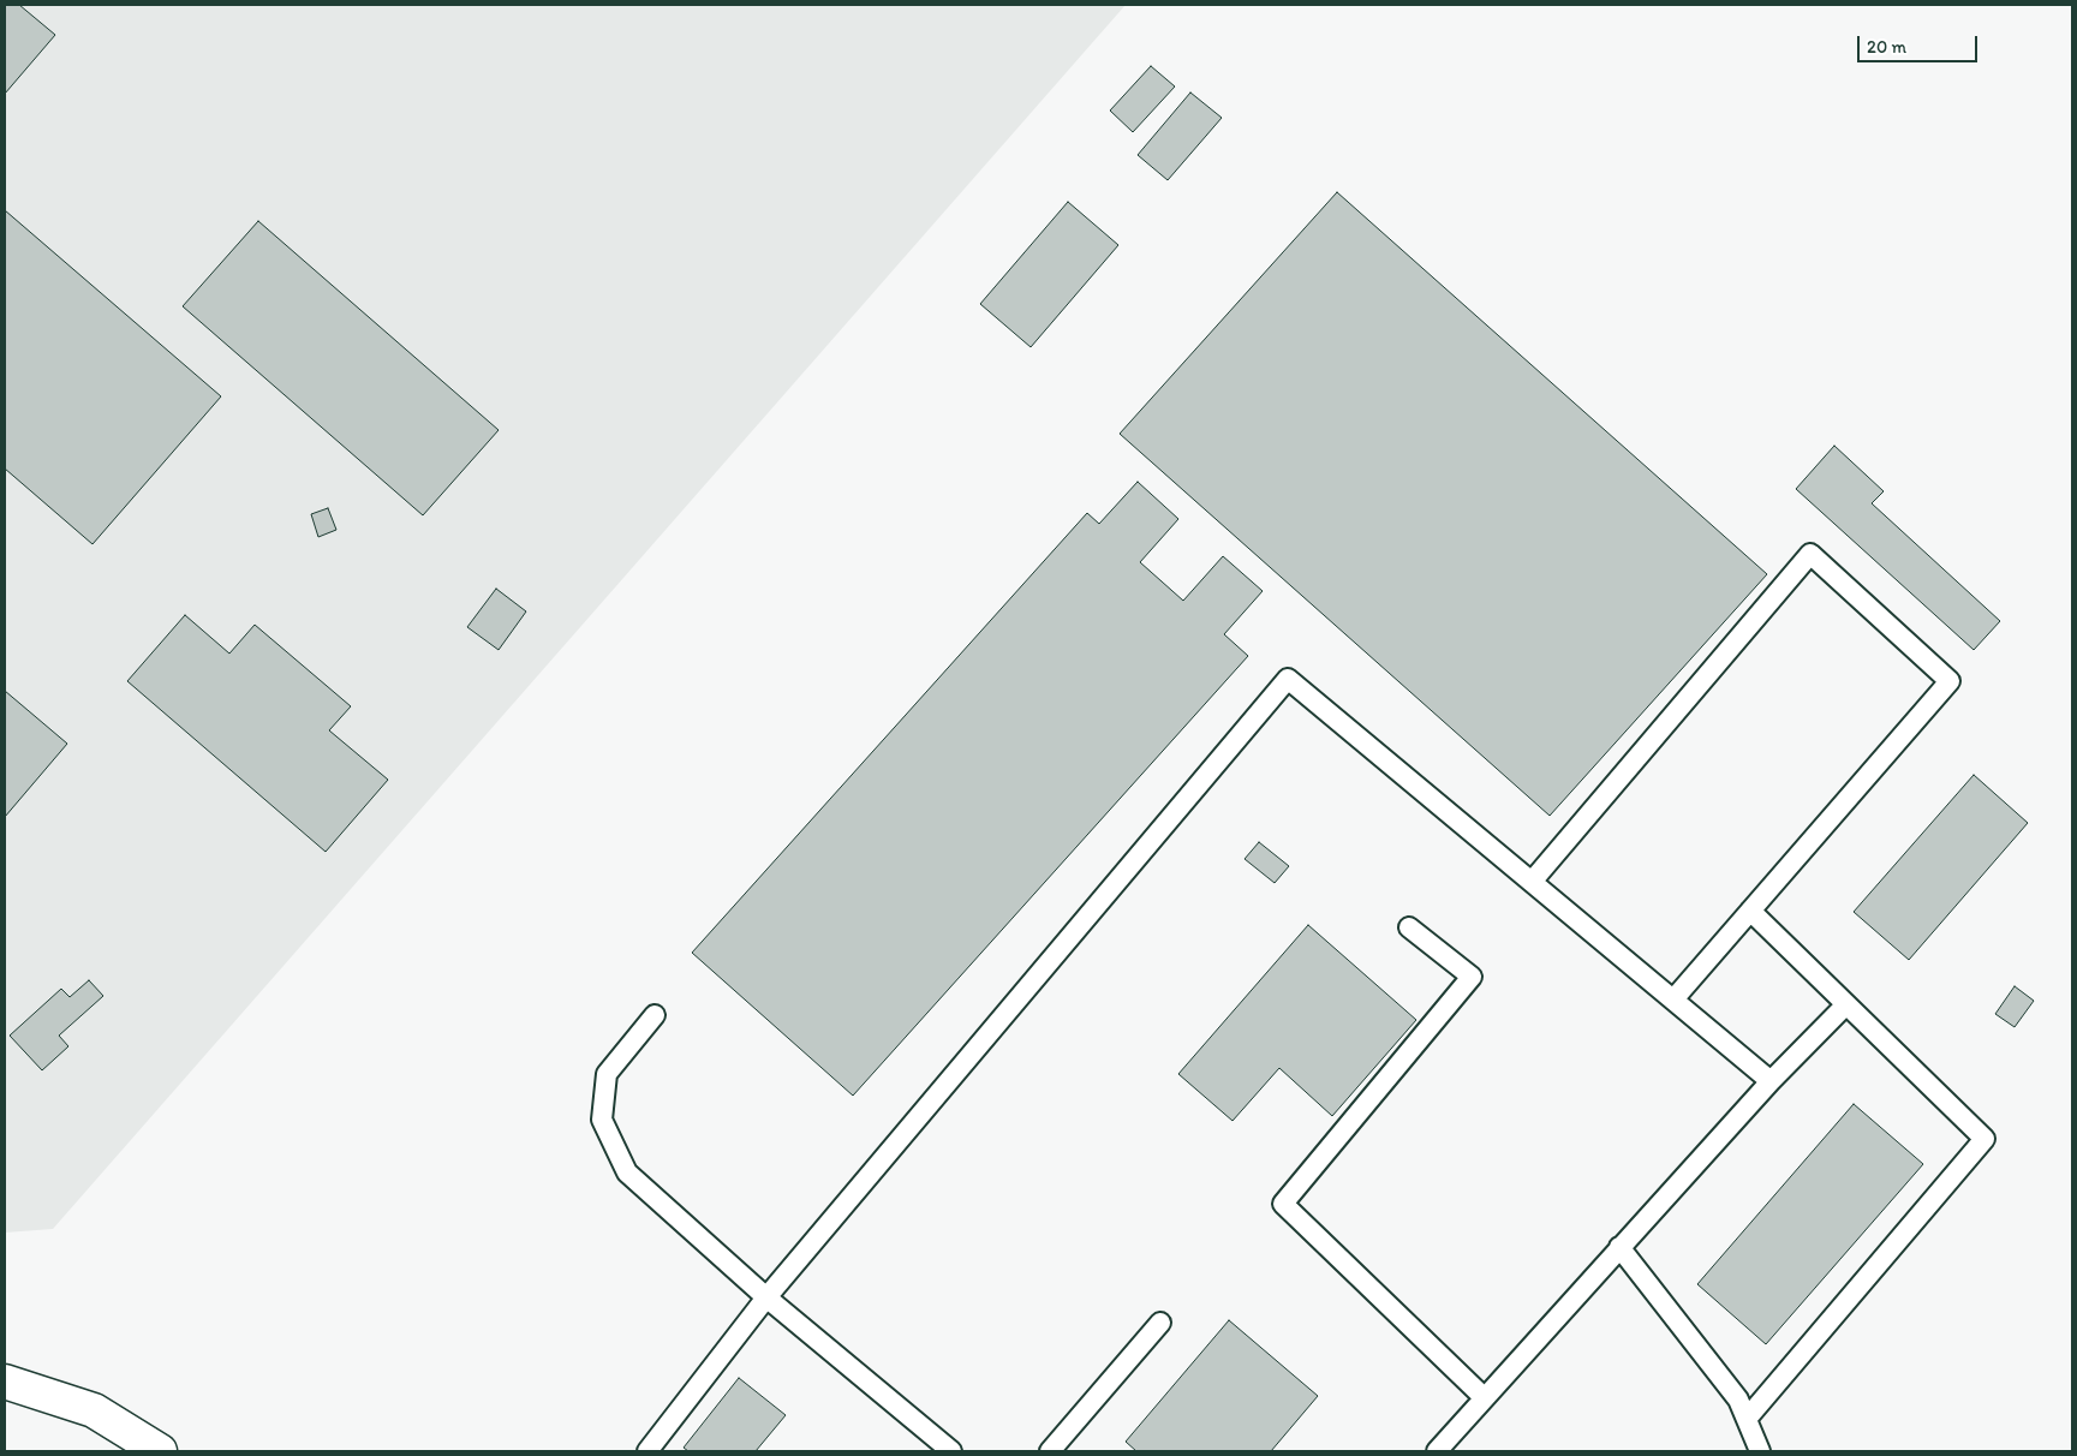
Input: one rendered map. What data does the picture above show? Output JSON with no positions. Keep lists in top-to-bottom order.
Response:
{
  "scale_bar": "20 m"
}
